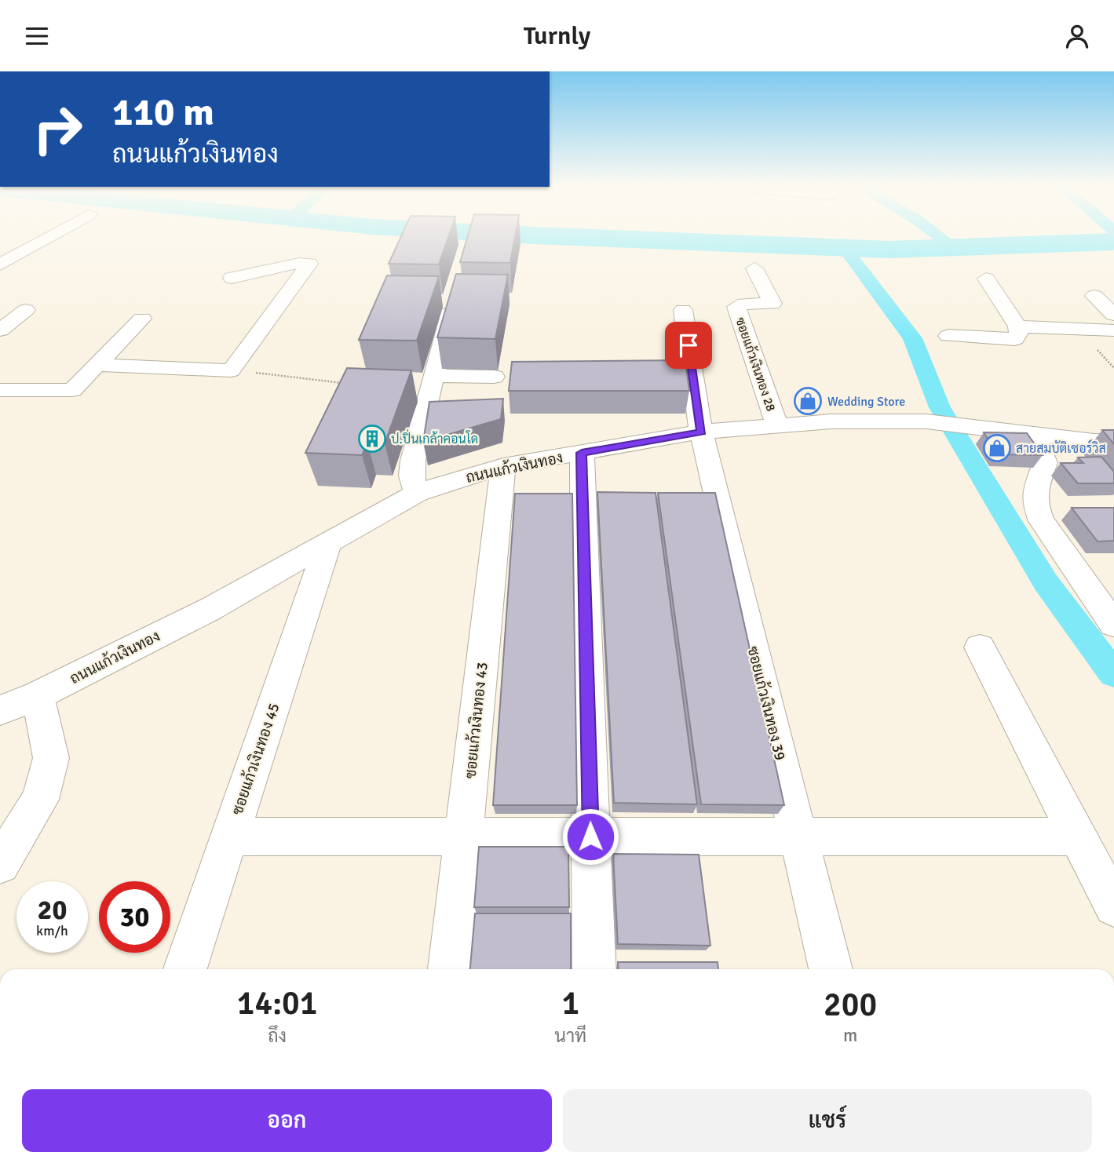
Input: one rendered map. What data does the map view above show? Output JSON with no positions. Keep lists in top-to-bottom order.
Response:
{
  "streets": {
    "street": [
      "ซอยแก้วเงินทอง 28",
      "ถนนแก้วเงินทอง",
      "ซอยแก้วเงินทอง 39",
      "ซอยแก้วเงินทอง 43",
      "ซอยแก้วเงินทอง 45"
    ]
  },
  "crossings": [
    ["ซอยแก้วเงินทอง 28", "ถนนแก้วเงินทอง"],
    ["ถนนแก้วเงินทอง", "ซอยแก้วเงินทอง 39"],
    ["ถนนแก้วเงินทอง", "ซอยแก้วเงินทอง 43"],
    ["ถนนแก้วเงินทอง", "ซอยแก้วเงินทอง 45"]
  ],
  "places": {
    "shop": ["Wedding Store", "สายสมบัติเซอร์วิส"],
    "building": ["ป.ปิ่นเกล้าคอนโด"]
  },
  "page": {
    "header": "Turnly",
    "turn": ["110 m", "ถนนแก้วเงินทอง"],
    "speed": "20 km/h",
    "limit": "30",
    "eta": [
      "14:01",
      "ถึง",
      "1",
      "นาที",
      "200",
      "m"
    ],
    "buttons": ["ออก", "แชร์"]
  }
}
